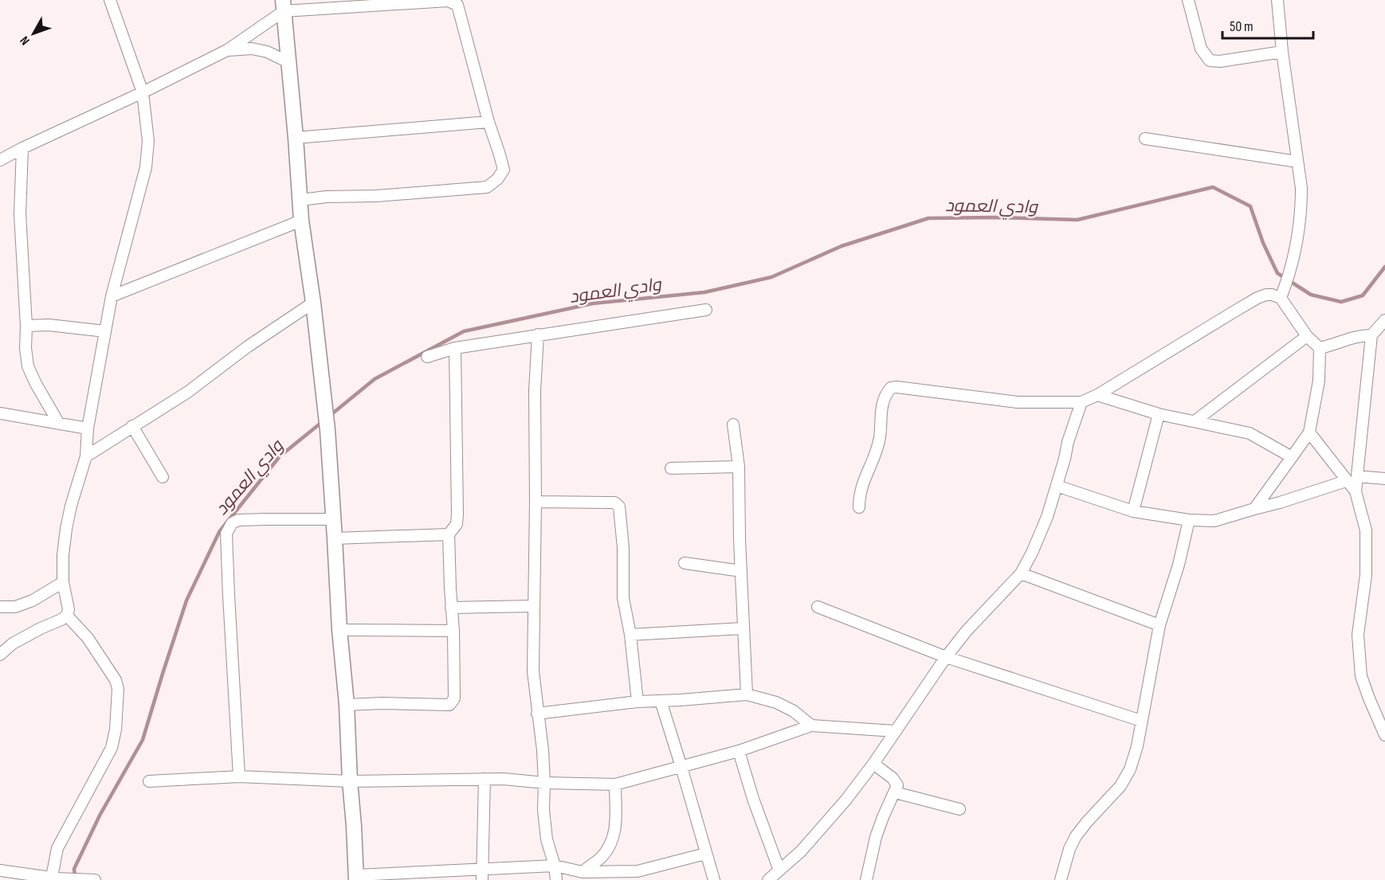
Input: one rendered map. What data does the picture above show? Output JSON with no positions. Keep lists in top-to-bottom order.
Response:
{
  "water": ["وادي العمود"],
  "scale_bar": "50 m",
  "north": "bottom left"
}
